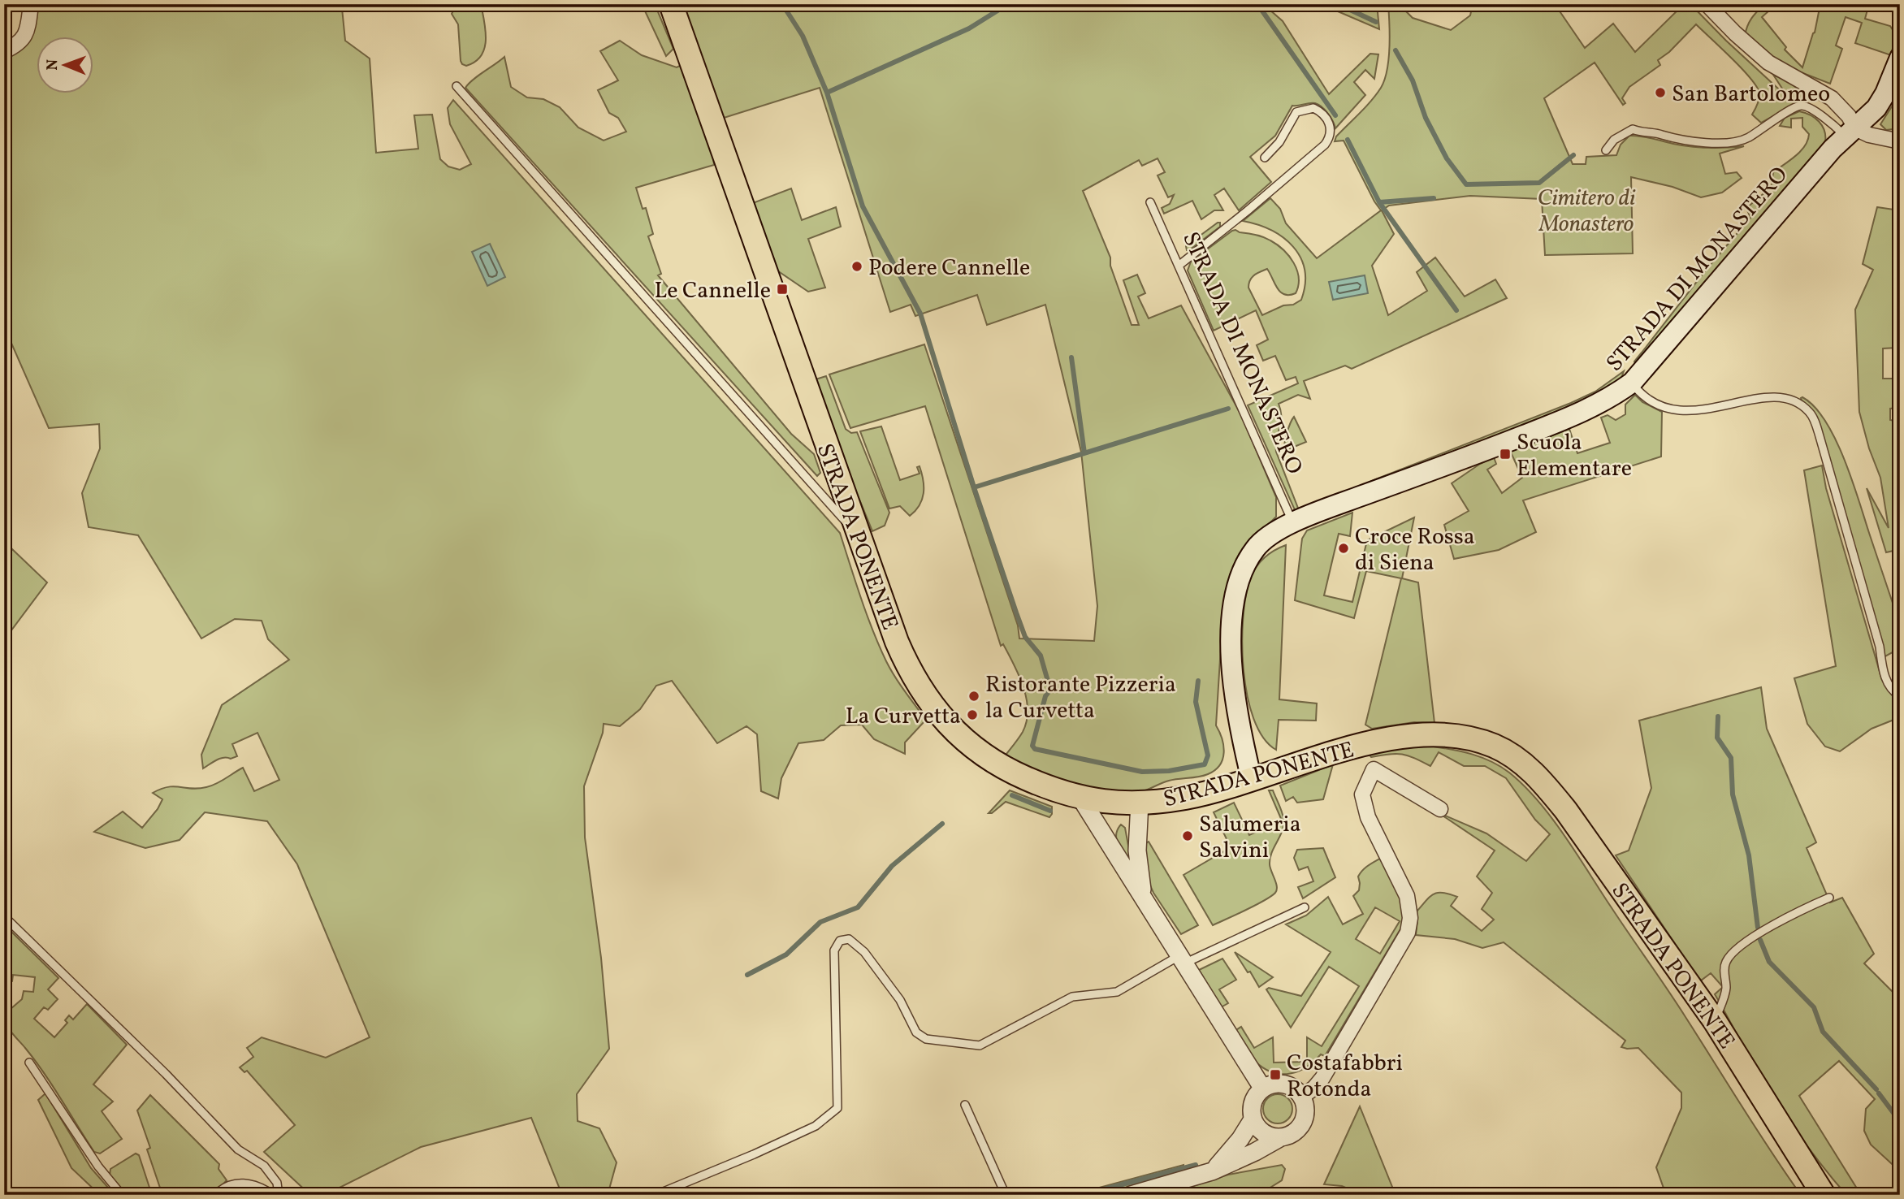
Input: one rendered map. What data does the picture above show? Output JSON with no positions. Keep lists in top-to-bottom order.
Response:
{
  "streets": {
    "main road": ["STRADA DI MONASTERO", "STRADA PONENTE"]
  },
  "crossings": [
    ["STRADA DI MONASTERO", "STRADA PONENTE"]
  ],
  "parks": ["Cimitero di Monastero"],
  "places": {
    "other": [
      "San Bartolomeo",
      "Podere Cannelle",
      "Croce Rossa di Siena",
      "Ristorante Pizzeria la Curvetta",
      "La Curvetta",
      "Salumeria Salvini"
    ],
    "transit": ["Le Cannelle", "Scuola Elementare", "Costafabbri Rotonda"]
  },
  "north": "left"
}
